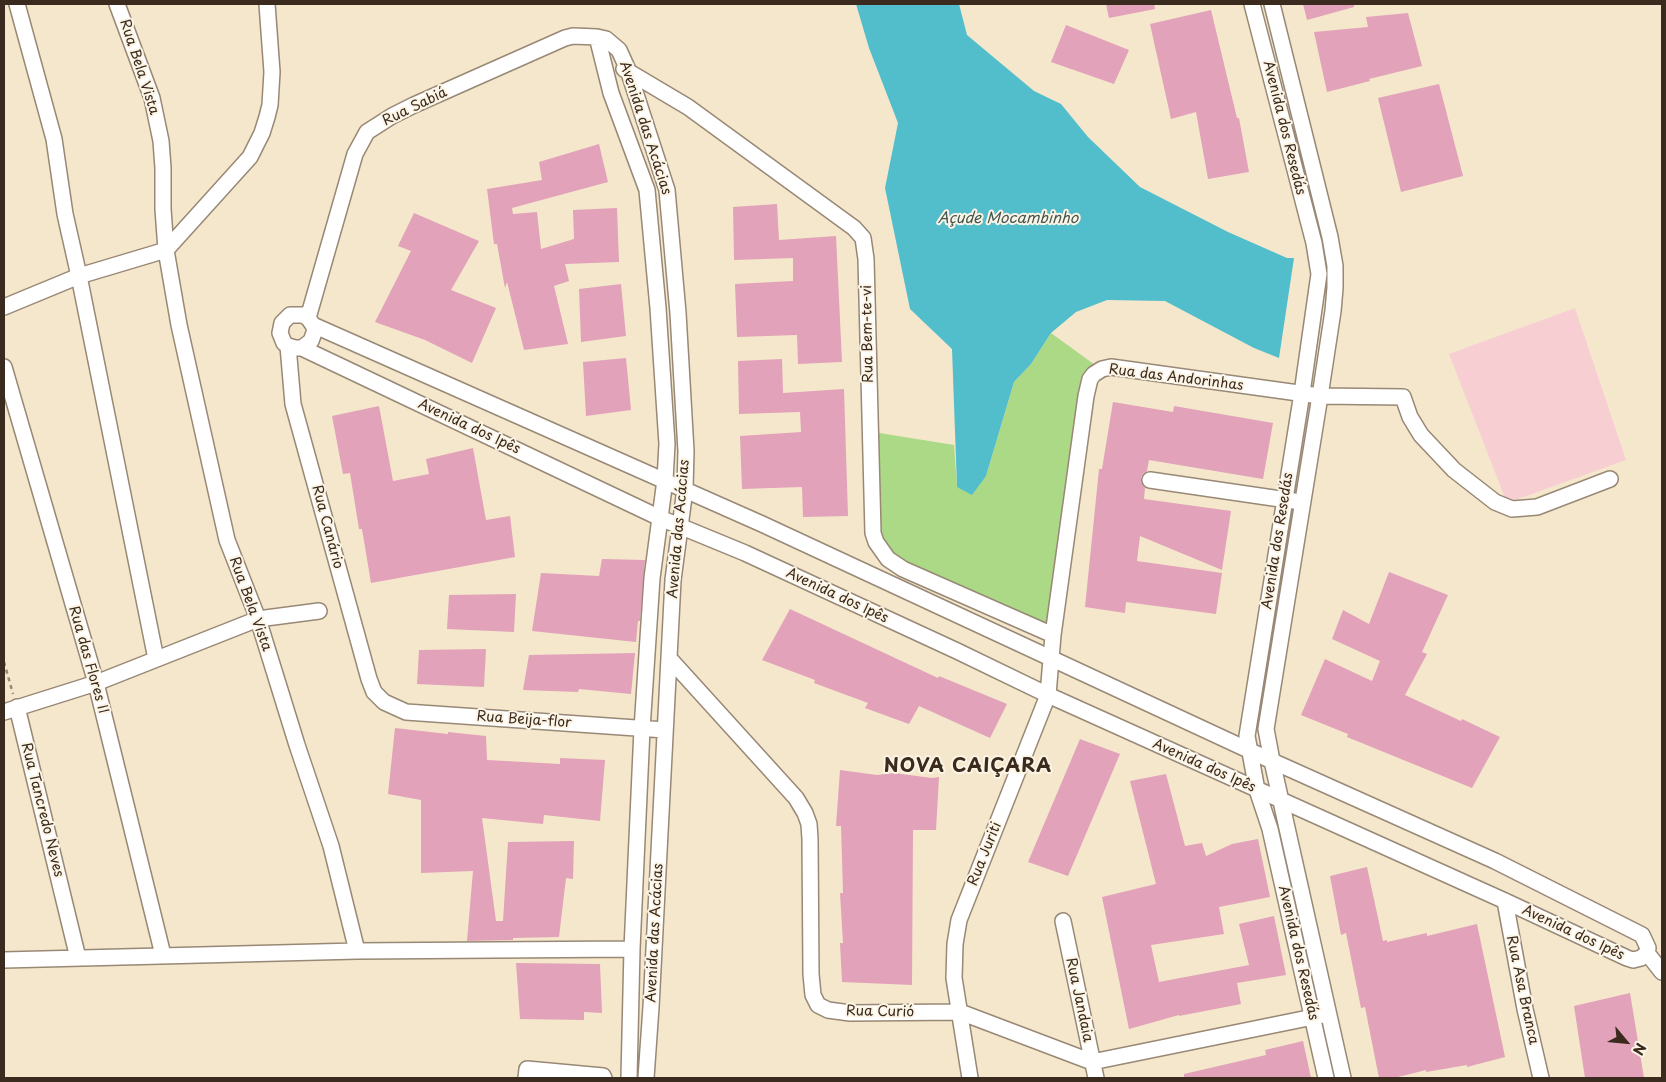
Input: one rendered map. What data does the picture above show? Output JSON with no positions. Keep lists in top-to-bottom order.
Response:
{
  "streets": {
    "street": [
      "Rua Bela Vista",
      "Rua Sabiá",
      "Avenida das Acácias",
      "Avenida dos Resedás",
      "Rua Bem-te-vi",
      "Rua das Andorinhas",
      "Avenida dos Ipês",
      "Rua Canário",
      "Rua das Flores II",
      "Rua Beija-flor",
      "Rua Tancredo Neves",
      "Rua Juriti",
      "Rua Asa Branca",
      "Rua Jandaia",
      "Rua Curió"
    ]
  },
  "crossings": [
    ["Rua Sabiá", "Avenida das Acácias"],
    ["Rua Sabiá", "Avenida dos Ipês"],
    ["Rua Sabiá", "Rua Canário"],
    ["Avenida das Acácias", "Rua Bem-te-vi"],
    ["Avenida das Acácias", "Avenida dos Ipês"],
    ["Avenida das Acácias", "Rua Beija-flor"],
    ["Avenida das Acácias", "Rua Curió"],
    ["Avenida dos Resedás", "Rua das Andorinhas"],
    ["Avenida dos Resedás", "Avenida dos Ipês"],
    ["Rua Bem-te-vi", "Rua das Andorinhas"],
    ["Rua Bem-te-vi", "Rua Juriti"],
    ["Rua das Andorinhas", "Rua Juriti"],
    ["Avenida dos Ipês", "Rua Canário"],
    ["Avenida dos Ipês", "Rua Juriti"],
    ["Avenida dos Ipês", "Rua Asa Branca"],
    ["Rua Canário", "Rua Beija-flor"],
    ["Rua Juriti", "Rua Curió"],
    ["Rua Jandaia", "Rua Curió"]
  ],
  "districts": ["NOVA CAIÇARA"],
  "water": ["Açude Mocambinho"],
  "north": "bottom right"
}
